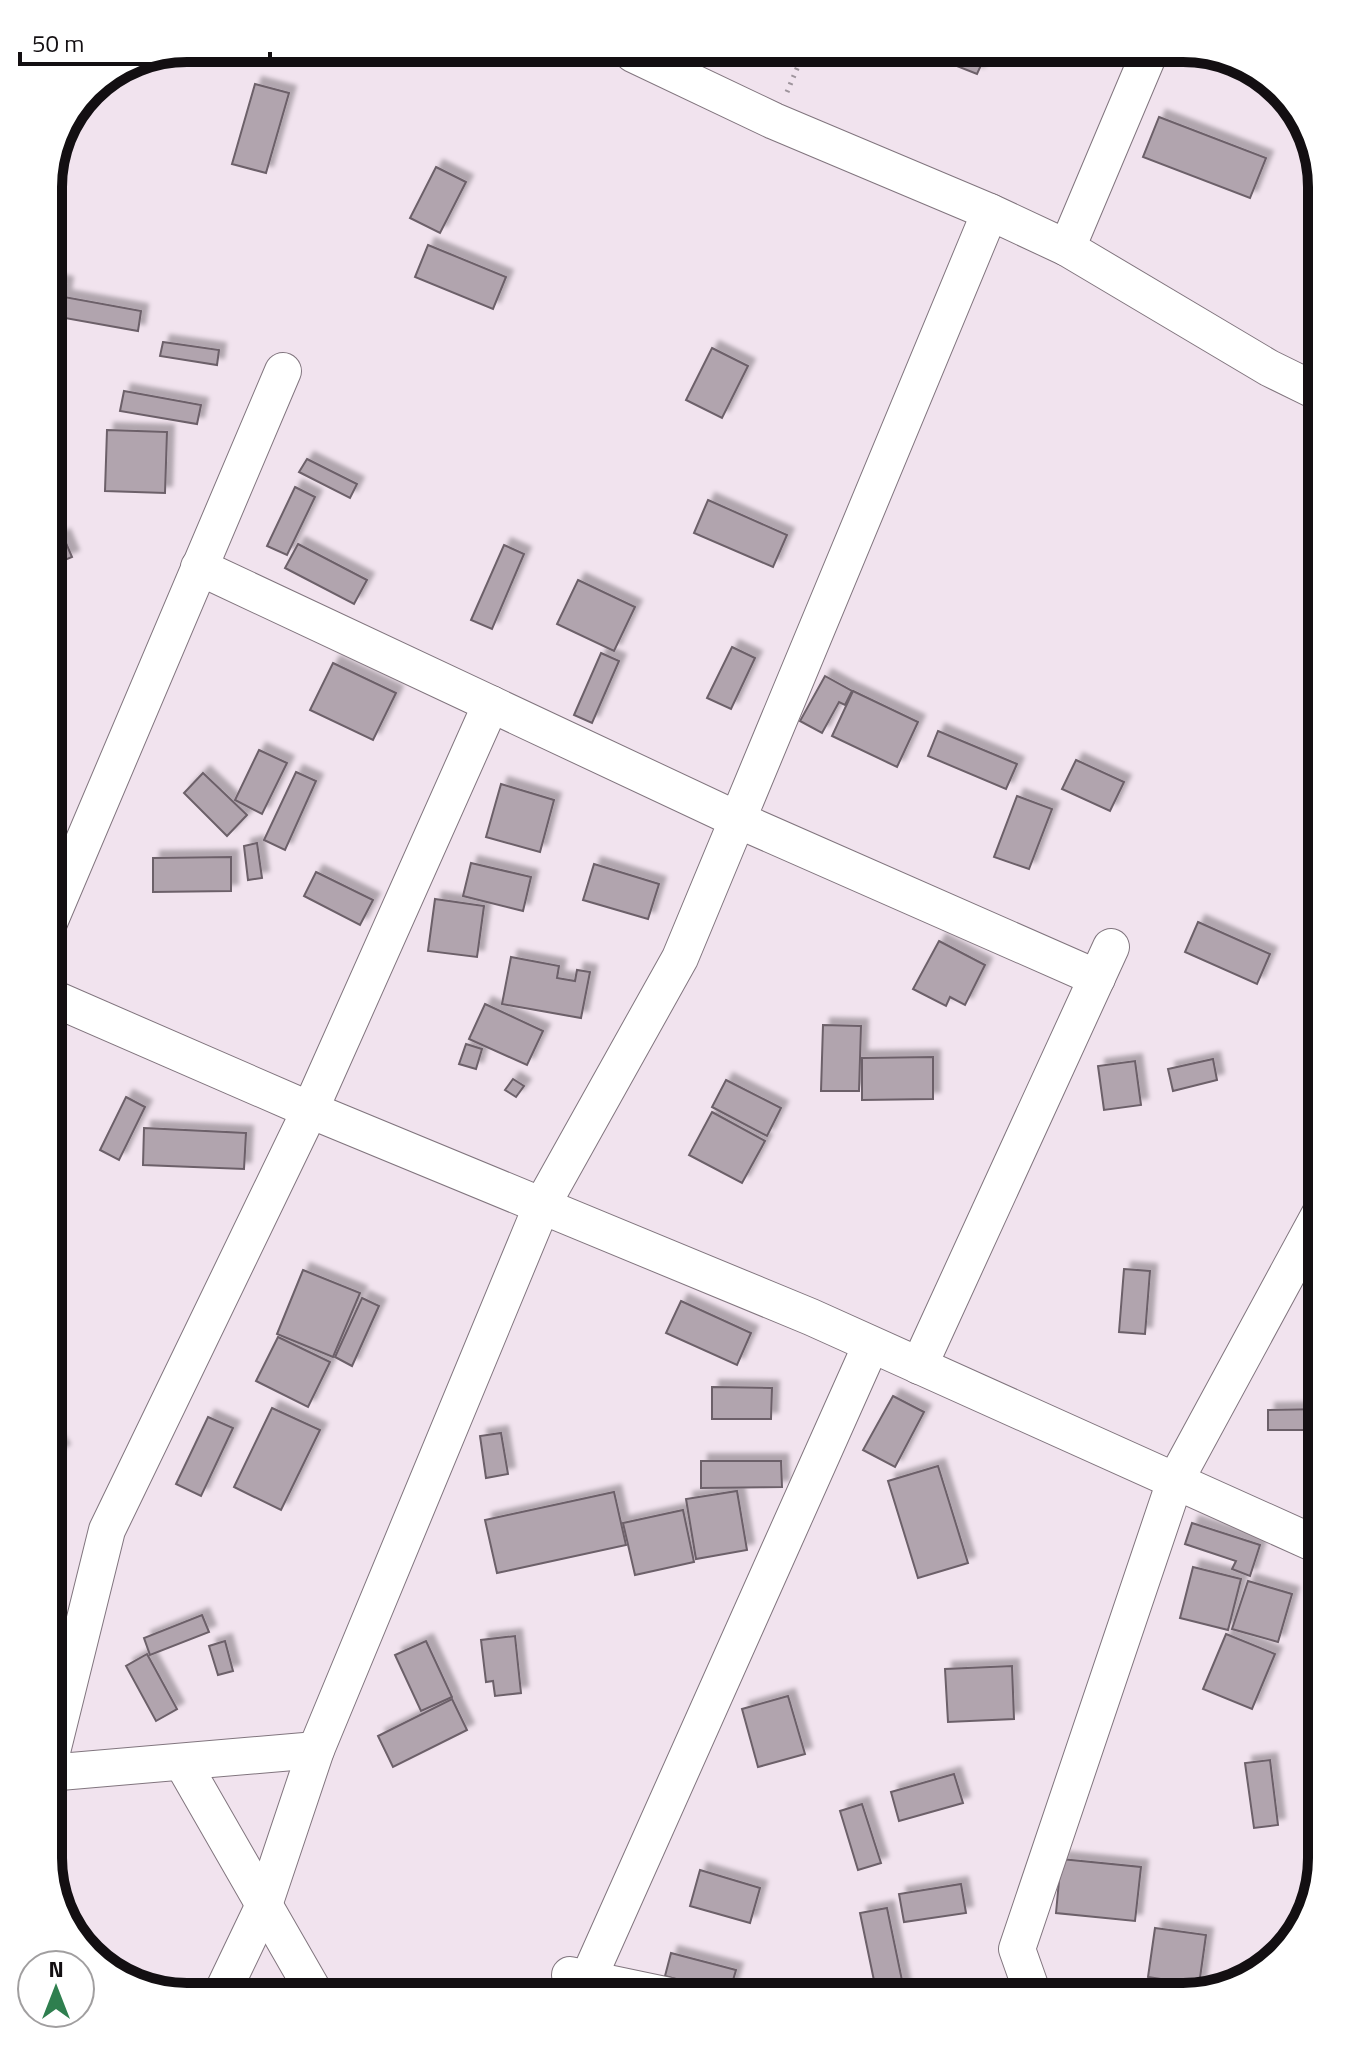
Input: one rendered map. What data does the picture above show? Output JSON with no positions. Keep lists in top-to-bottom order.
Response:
{
  "scale_bar": "50 m",
  "north": "top"
}
